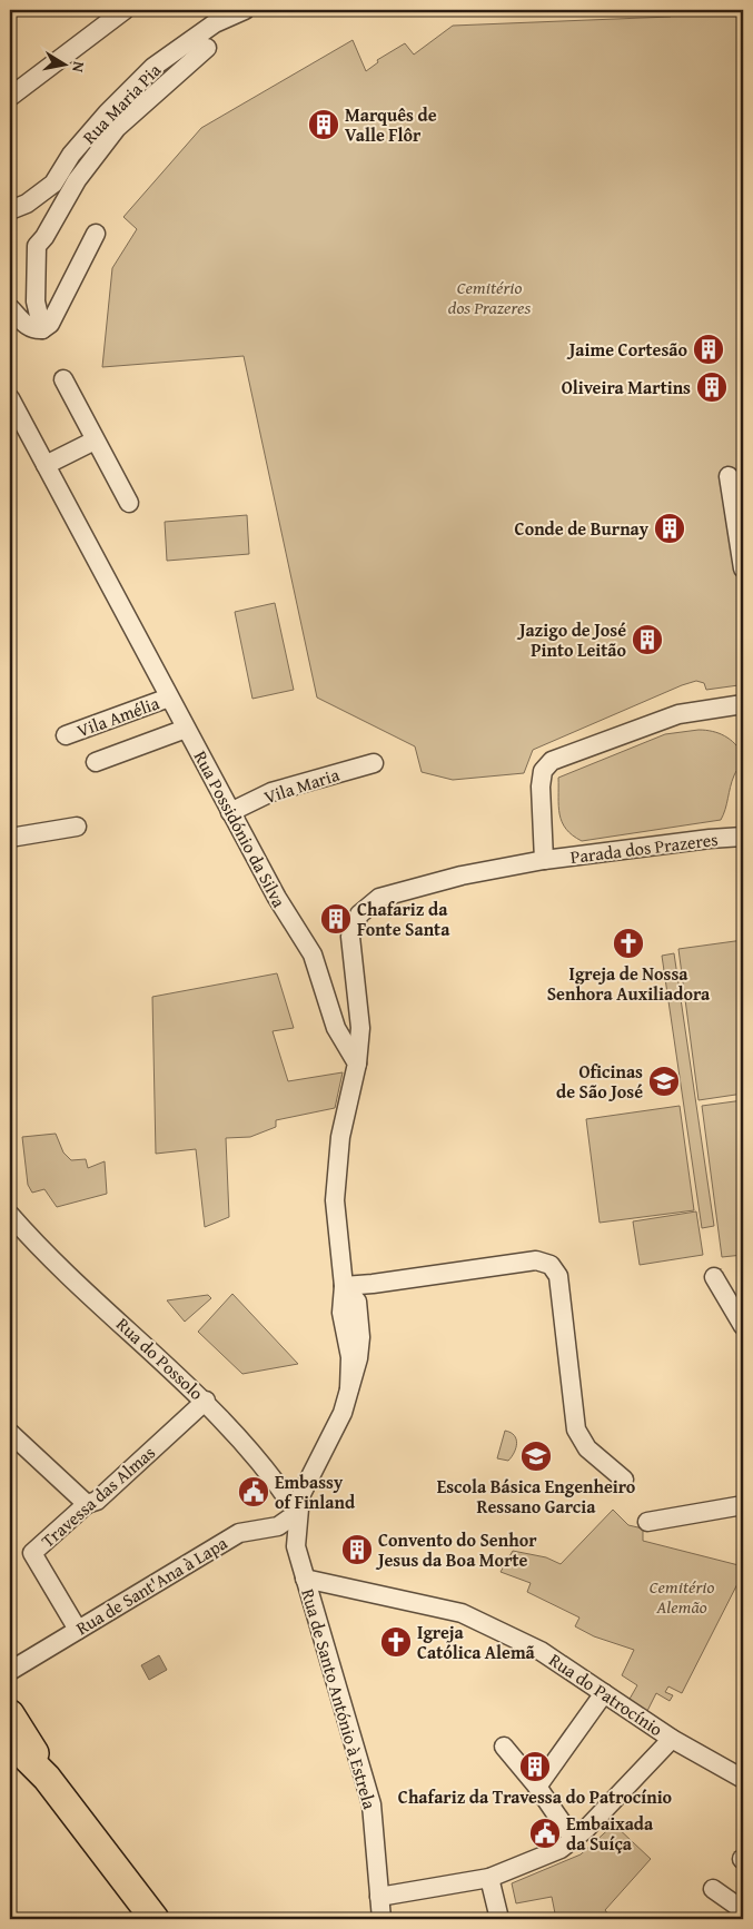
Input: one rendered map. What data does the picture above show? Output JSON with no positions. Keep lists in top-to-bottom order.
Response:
{
  "streets": {
    "street": [
      "Rua Maria Pia",
      "Vila Amélia",
      "Vila Maria",
      "Rua Possidónio da Silva",
      "Parada dos Prazeres",
      "Rua do Possolo",
      "Travessa das Almas",
      "Rua de Sant'Ana à Lapa",
      "Rua do Patrocínio",
      "Rua de Santo António à Estrela"
    ]
  },
  "crossings": [
    ["Vila Amélia", "Rua Possidónio da Silva"],
    ["Vila Maria", "Rua Possidónio da Silva"],
    ["Rua Possidónio da Silva", "Parada dos Prazeres"],
    ["Rua do Possolo", "Travessa das Almas"],
    ["Rua do Possolo", "Rua de Sant'Ana à Lapa"],
    ["Rua do Possolo", "Rua de Santo António à Estrela"],
    ["Travessa das Almas", "Rua de Sant'Ana à Lapa"],
    ["Rua de Sant'Ana à Lapa", "Rua de Santo António à Estrela"],
    ["Rua do Patrocínio", "Rua de Santo António à Estrela"]
  ],
  "parks": ["Cemitério dos Prazeres", "Cemitério Alemão"],
  "places": {
    "building": [
      "Marquês de Valle Flôr",
      "Jaime Cortesão",
      "Oliveira Martins",
      "Conde de Burnay",
      "Jazigo de José Pinto Leitão",
      "Chafariz da Fonte Santa",
      "Convento do Senhor Jesus da Boa Morte",
      "Chafariz da Travessa do Patrocínio"
    ],
    "church": ["Igreja de Nossa Senhora Auxiliadora", "Igreja Católica Alemã"],
    "school or university": ["Oficinas de São José", "Escola Básica Engenheiro Ressano Garcia"],
    "public building": ["Embassy of Finland", "Embaixada da Suíça"]
  },
  "north": "right"
}
